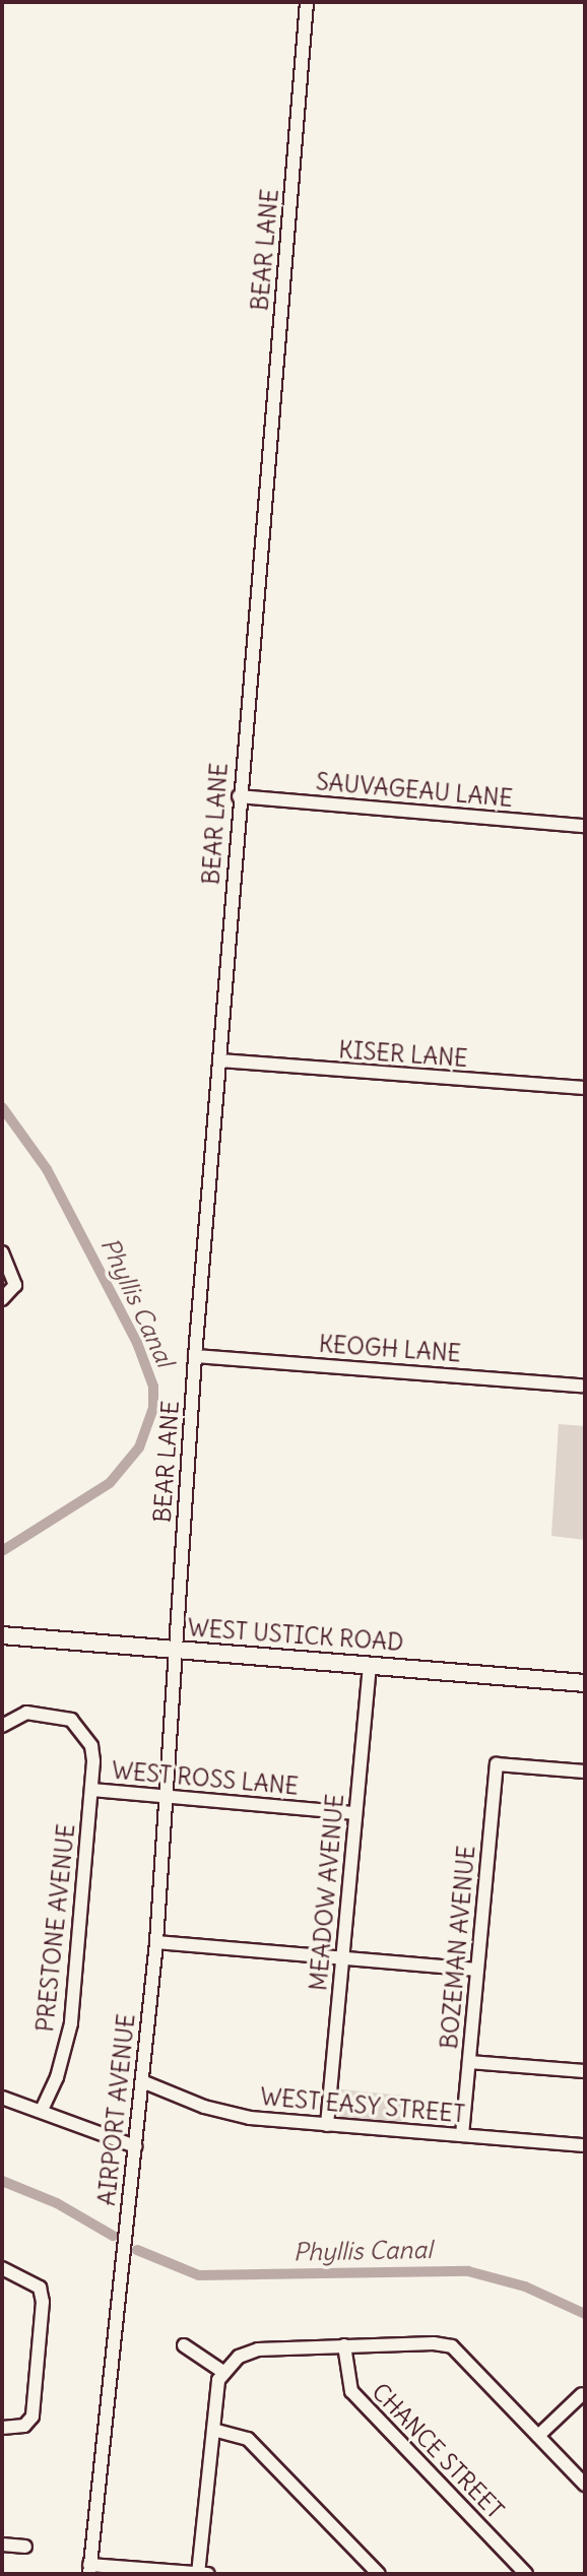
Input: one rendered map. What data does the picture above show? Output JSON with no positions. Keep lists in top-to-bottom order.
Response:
{
  "streets": {
    "main road": ["WEST USTICK ROAD"],
    "street": [
      "BEAR LANE",
      "SAUVAGEAU LANE",
      "KISER LANE",
      "KEOGH LANE",
      "WEST ROSS LANE",
      "MEADOW AVENUE",
      "PRESTONE AVENUE",
      "BOZEMAN AVENUE",
      "WEST EASY STREET",
      "AIRPORT AVENUE",
      "CHANCE STREET"
    ]
  },
  "crossings": [
    ["BEAR LANE", "SAUVAGEAU LANE"],
    ["BEAR LANE", "KISER LANE"],
    ["BEAR LANE", "KEOGH LANE"],
    ["BEAR LANE", "WEST USTICK ROAD"],
    ["BEAR LANE", "AIRPORT AVENUE"],
    ["WEST USTICK ROAD", "MEADOW AVENUE"],
    ["WEST USTICK ROAD", "AIRPORT AVENUE"],
    ["WEST ROSS LANE", "MEADOW AVENUE"],
    ["WEST ROSS LANE", "PRESTONE AVENUE"],
    ["WEST ROSS LANE", "AIRPORT AVENUE"],
    ["MEADOW AVENUE", "WEST EASY STREET"],
    ["BOZEMAN AVENUE", "WEST EASY STREET"],
    ["WEST EASY STREET", "AIRPORT AVENUE"]
  ],
  "water": ["Phyllis Canal"]
}
